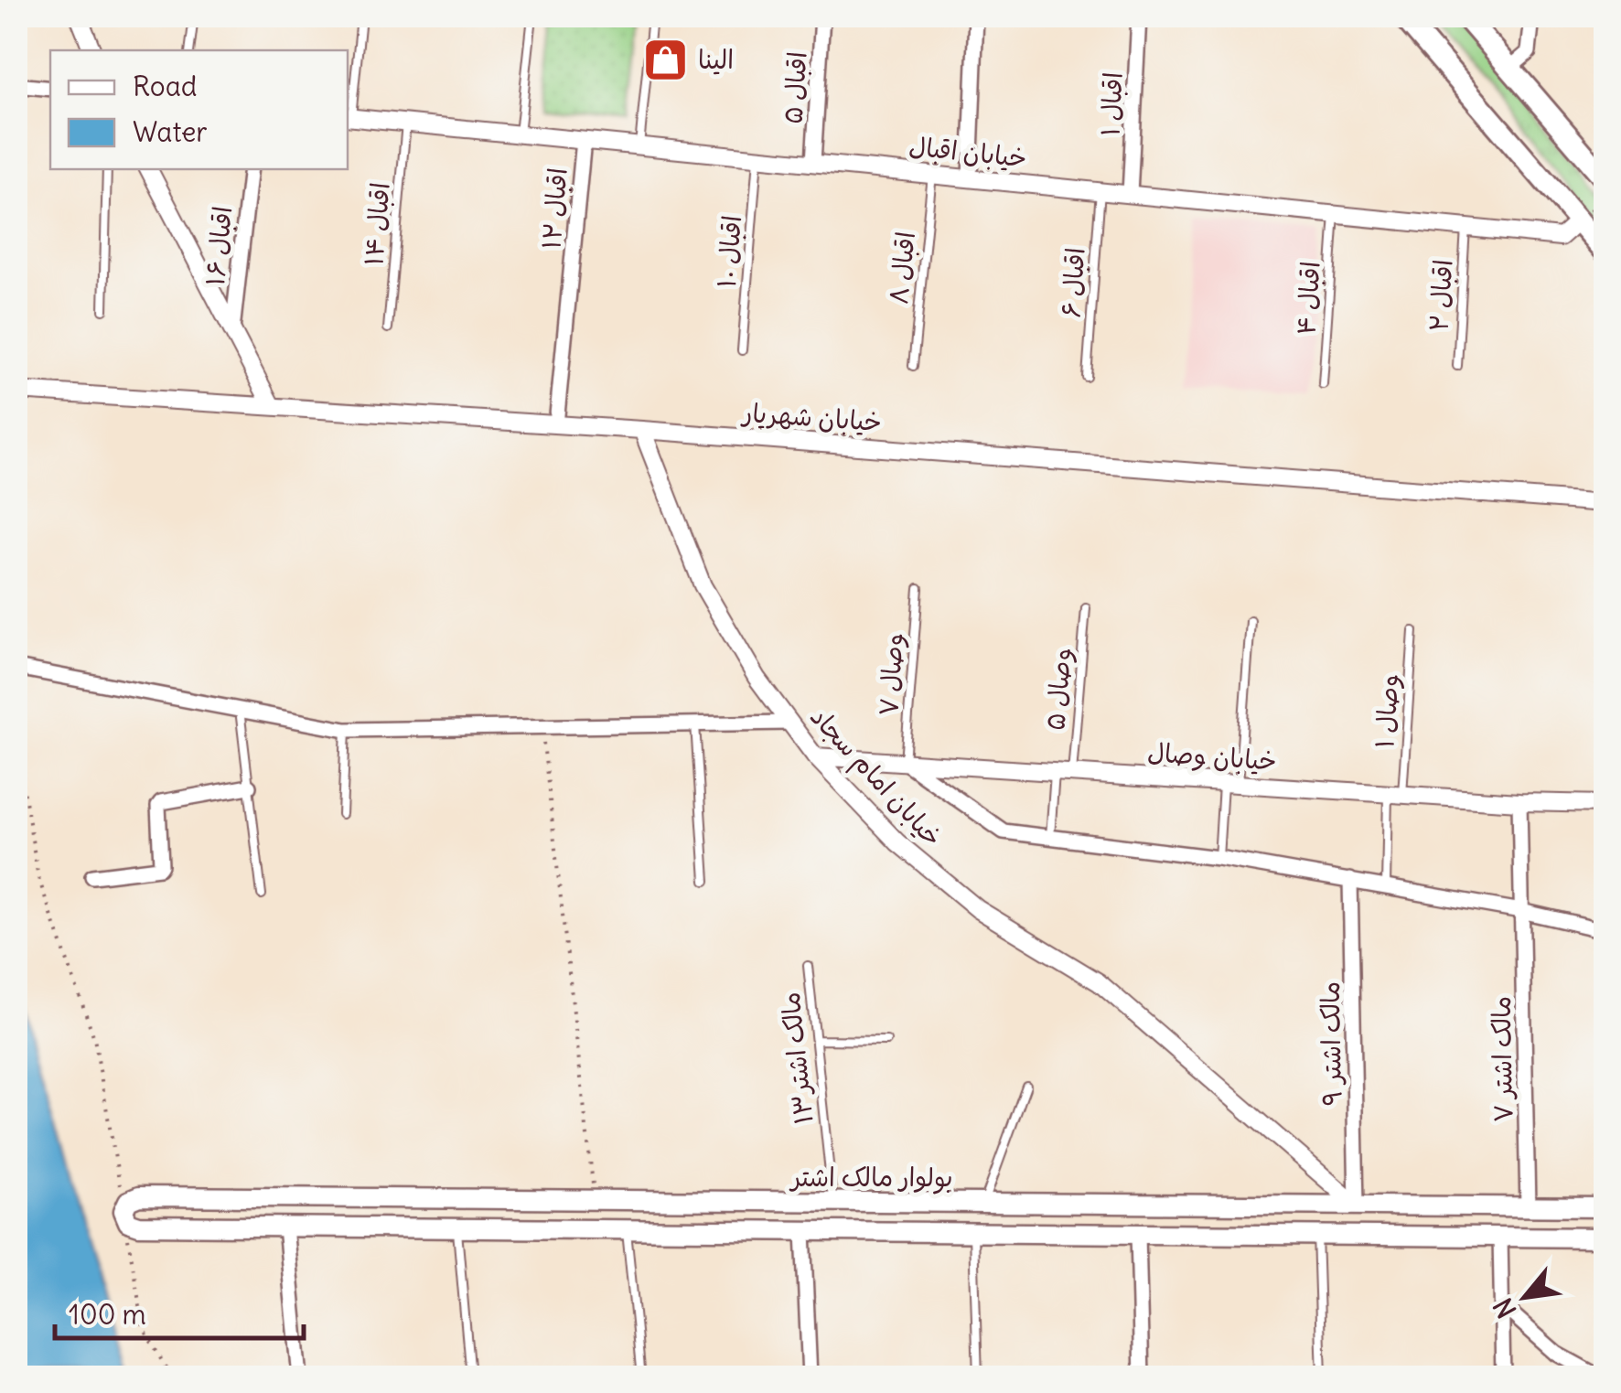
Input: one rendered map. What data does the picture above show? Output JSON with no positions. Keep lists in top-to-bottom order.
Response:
{
  "streets": {
    "main road": ["بولوار مالک اشتر"],
    "street": [
      "اقبال ۵",
      "اقبال ۱",
      "خیابان اقبال",
      "اقبال ۱۲",
      "اقبال ۱۶",
      "خیابان شهریار",
      "خیابان وصال",
      "خیابان امام سجاد",
      "مالک اشتر ۹",
      "مالک اشتر ۷"
    ],
    "lane": [
      "اقبال ۱۴",
      "اقبال ۱۰",
      "اقبال ۸",
      "اقبال ۶",
      "اقبال ۲",
      "اقبال ۴",
      "وصال ۷",
      "وصال ۵",
      "وصال ۱",
      "مالک اشتر۱۳"
    ]
  },
  "crossings": [
    ["اقبال ۵", "خیابان اقبال"],
    ["اقبال ۱", "خیابان اقبال"],
    ["خیابان اقبال", "اقبال ۱۲"],
    ["خیابان اقبال", "اقبال ۱۴"],
    ["خیابان اقبال", "اقبال ۱۰"],
    ["خیابان اقبال", "اقبال ۸"],
    ["خیابان اقبال", "اقبال ۶"],
    ["خیابان اقبال", "اقبال ۲"],
    ["خیابان اقبال", "اقبال ۴"],
    ["اقبال ۱۲", "خیابان شهریار"],
    ["خیابان شهریار", "خیابان امام سجاد"],
    ["وصال ۷", "خیابان وصال"],
    ["وصال ۵", "خیابان وصال"],
    ["وصال ۱", "خیابان وصال"],
    ["خیابان وصال", "خیابان امام سجاد"],
    ["خیابان وصال", "مالک اشتر ۷"],
    ["خیابان امام سجاد", "مالک اشتر ۹"],
    ["خیابان امام سجاد", "بولوار مالک اشتر"],
    ["مالک اشتر ۹", "بولوار مالک اشتر"],
    ["مالک اشتر۱۳", "بولوار مالک اشتر"],
    ["مالک اشتر ۷", "بولوار مالک اشتر"]
  ],
  "places": {
    "shop": ["الینا"]
  },
  "legend": ["Road", "Water"],
  "scale_bar": "100 m",
  "north": "bottom left"
}
